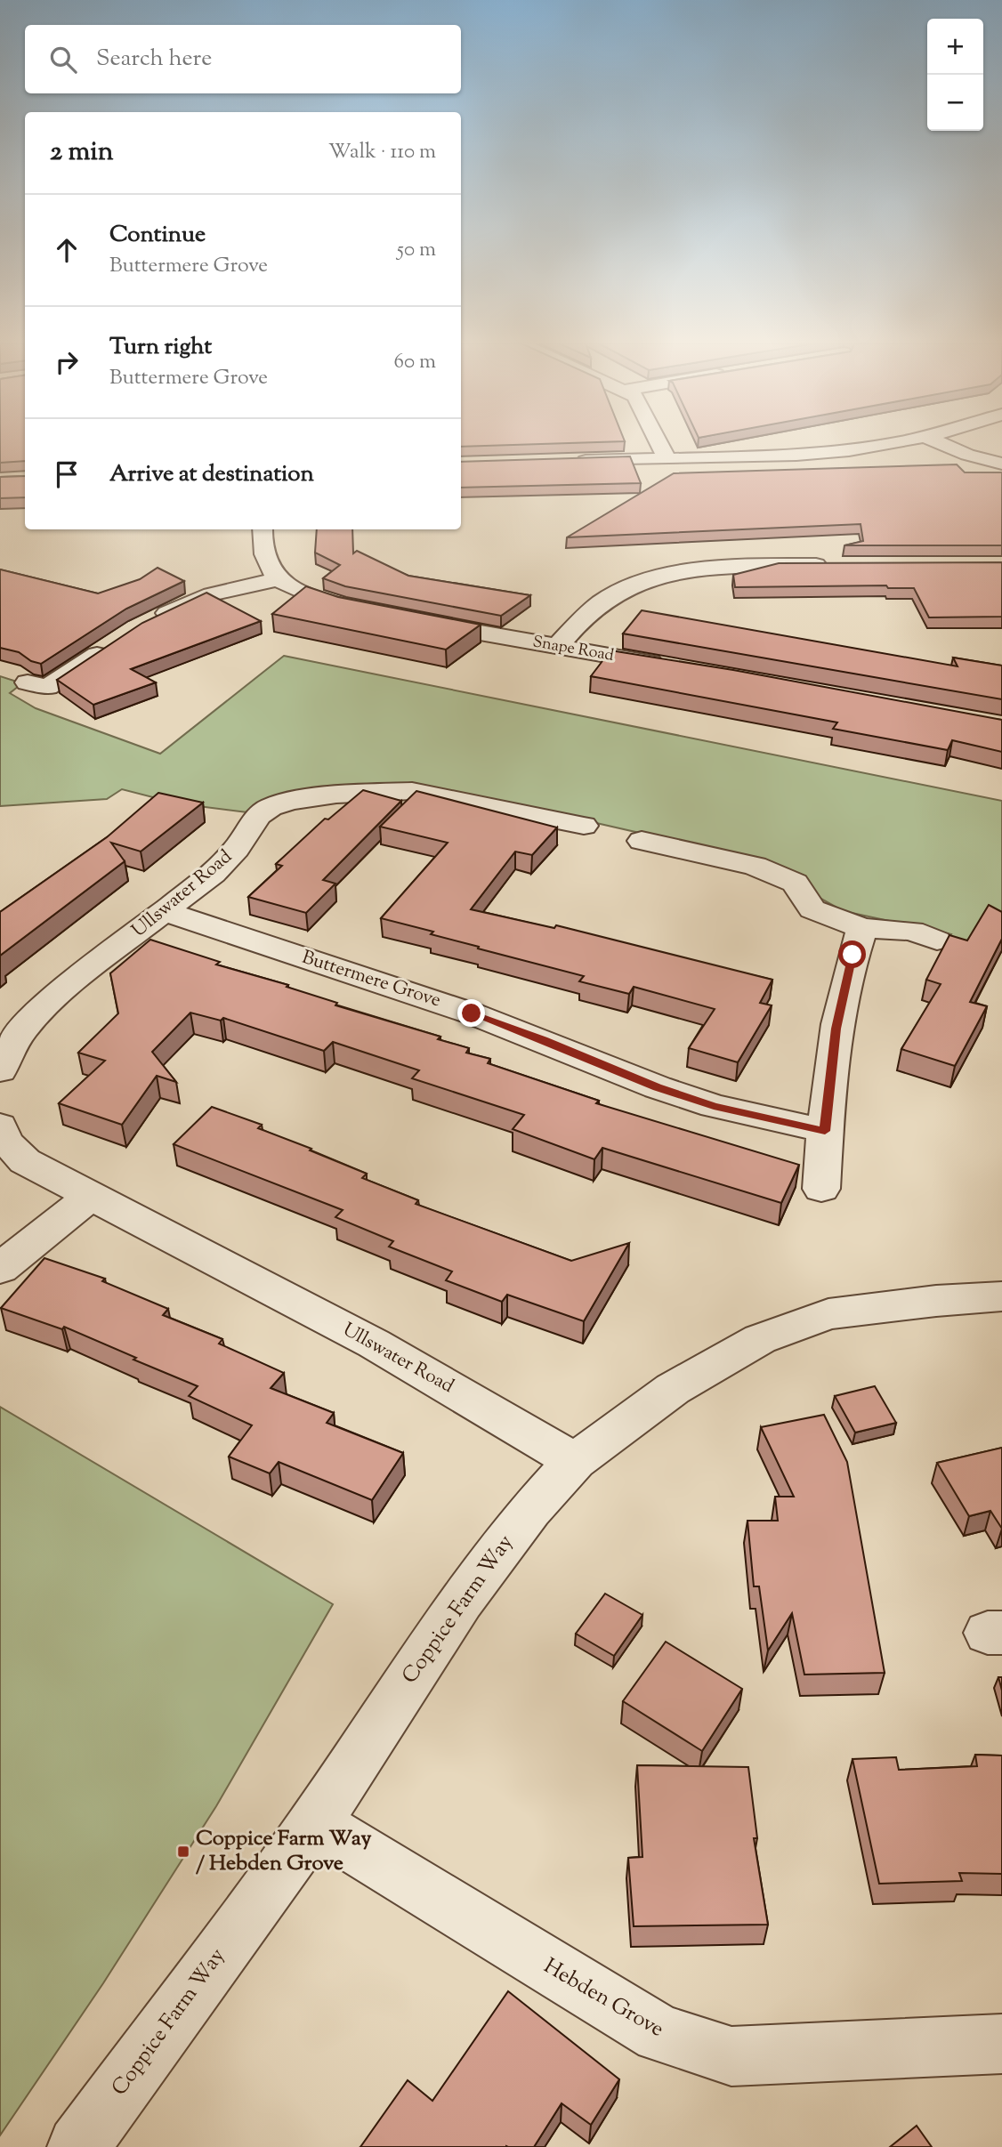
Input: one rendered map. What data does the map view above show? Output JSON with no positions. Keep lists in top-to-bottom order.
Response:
{
  "streets": {
    "street": [
      "Snape Road",
      "Ullswater Road",
      "Buttermere Grove",
      "Coppice Farm Way",
      "Hebden Grove"
    ]
  },
  "crossings": [
    ["Ullswater Road", "Buttermere Grove"],
    ["Ullswater Road", "Coppice Farm Way"],
    ["Coppice Farm Way", "Hebden Grove"]
  ],
  "places": {
    "transit": ["Coppice Farm Way / Hebden Grove"]
  },
  "page": {
    "map_buttons": ["+", "−"],
    "search": "Search here",
    "heading": ["2 min", "Walk · 110 m"],
    "list": [
      ["Continue", "Buttermere Grove", "50 m"],
      ["Turn right", "Buttermere Grove", "60 m"],
      "Arrive at destination"
    ]
  }
}
